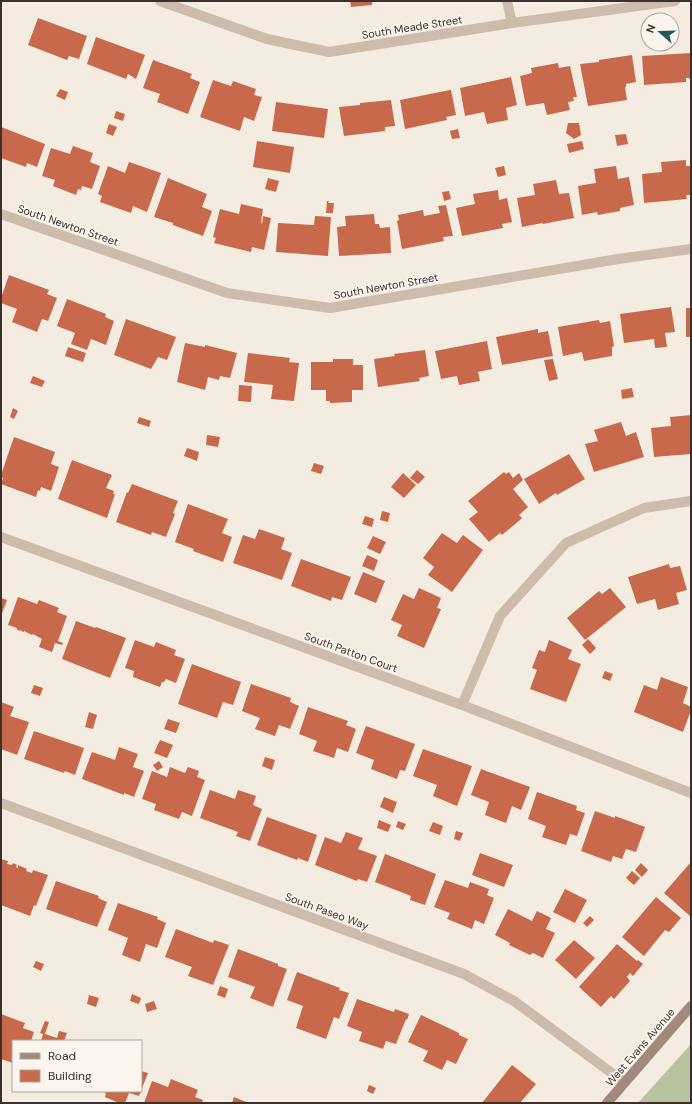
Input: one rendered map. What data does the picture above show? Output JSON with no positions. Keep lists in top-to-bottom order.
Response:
{
  "streets": {
    "main road": ["West Evans Avenue"],
    "street": [
      "South Meade Street",
      "South Newton Street",
      "South Patton Court",
      "South Paseo Way"
    ]
  },
  "crossings": [
    ["South Paseo Way", "West Evans Avenue"]
  ],
  "legend": ["Road", "Building"],
  "north": "left"
}
